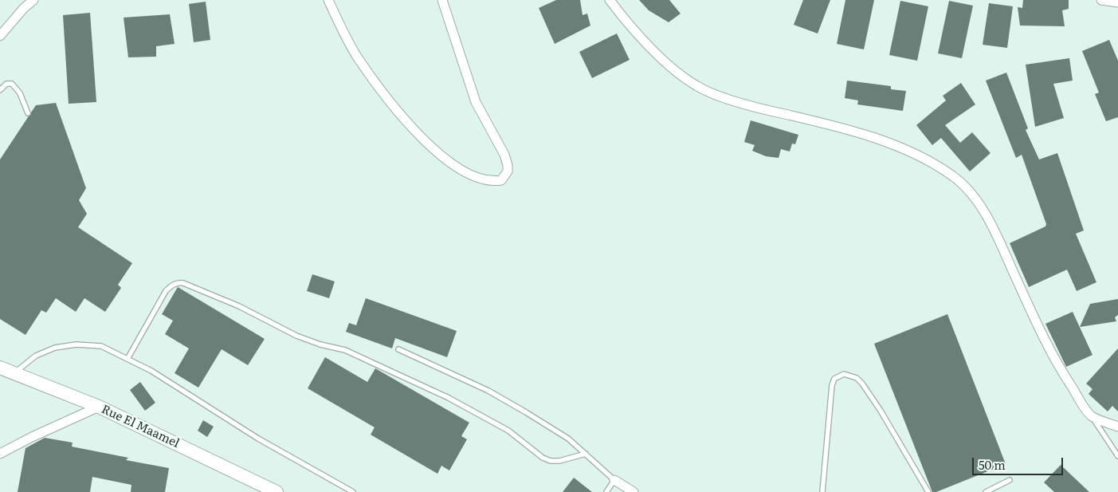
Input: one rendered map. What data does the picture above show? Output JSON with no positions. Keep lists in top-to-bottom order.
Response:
{
  "streets": {
    "street": ["Rue El Maamel"]
  },
  "scale_bar": "50 m"
}
